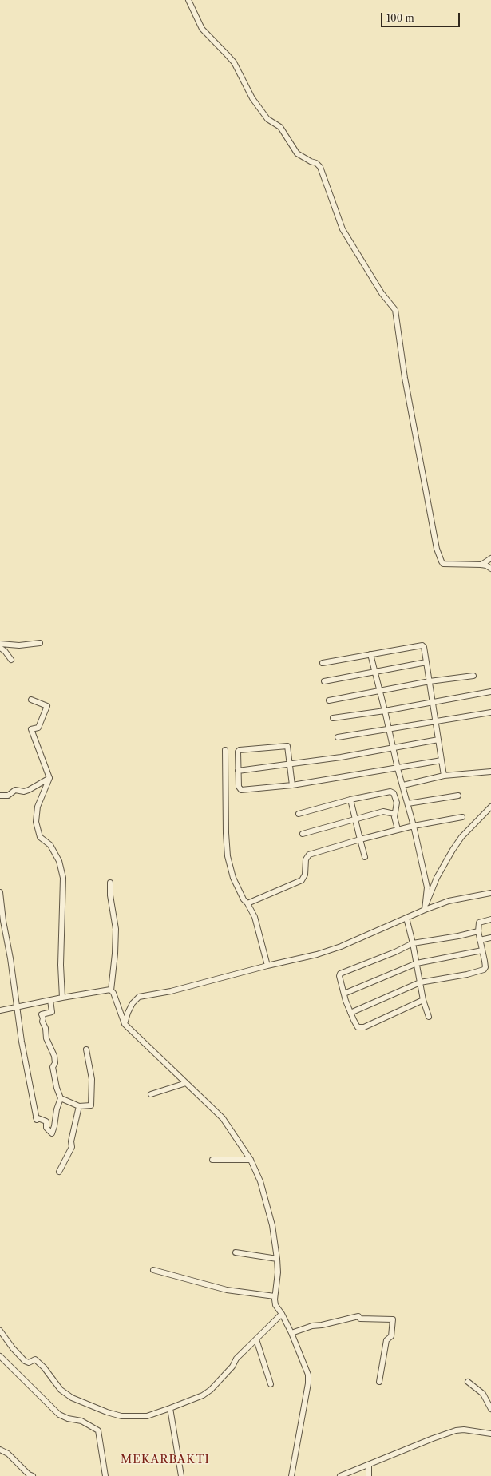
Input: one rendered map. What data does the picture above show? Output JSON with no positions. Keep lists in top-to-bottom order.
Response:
{
  "districts": ["MEKARBAKTI"],
  "scale_bar": "100 m"
}
